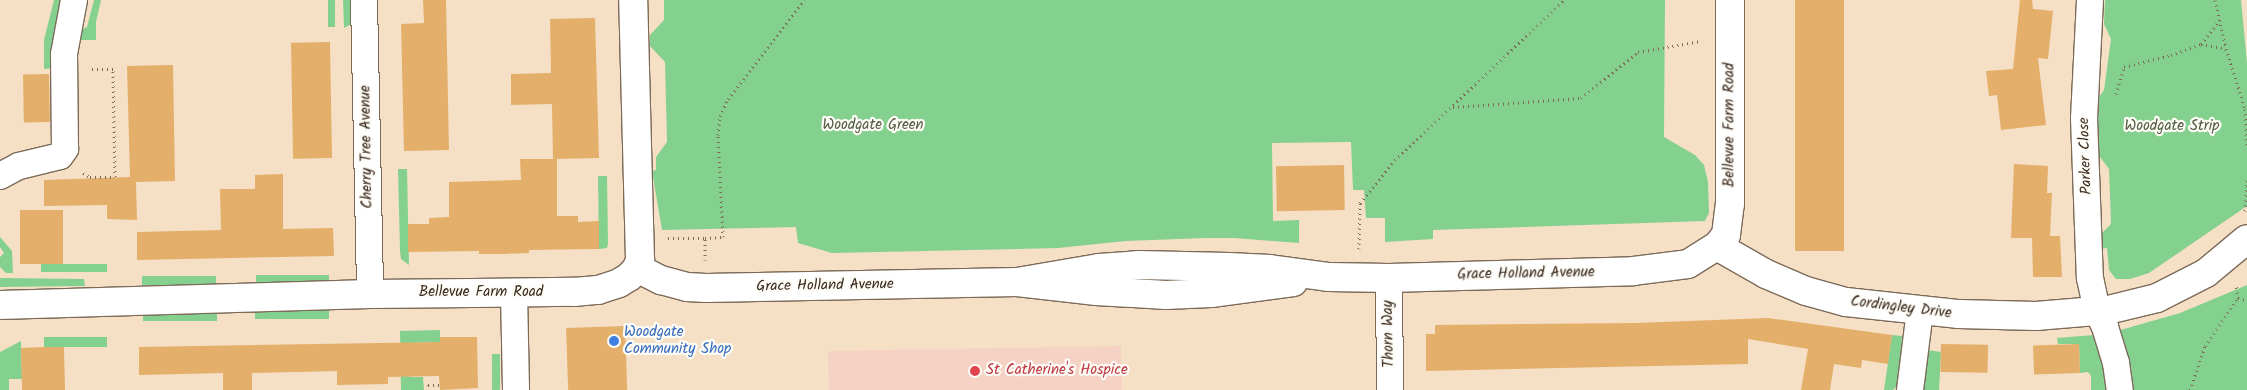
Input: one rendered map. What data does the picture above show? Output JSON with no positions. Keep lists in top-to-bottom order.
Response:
{
  "streets": {
    "street": [
      "Bellevue Farm Road",
      "Cherry Tree Avenue",
      "Parker Close",
      "Grace Holland Avenue",
      "Cordingley Drive",
      "Thorn Way"
    ]
  },
  "crossings": [
    ["Bellevue Farm Road", "Cherry Tree Avenue"],
    ["Bellevue Farm Road", "Grace Holland Avenue"],
    ["Bellevue Farm Road", "Cordingley Drive"],
    ["Parker Close", "Cordingley Drive"],
    ["Grace Holland Avenue", "Cordingley Drive"],
    ["Grace Holland Avenue", "Thorn Way"]
  ],
  "parks": ["Woodgate Green", "Woodgate Strip"],
  "places": ["Woodgate Community Shop", "St Catherine's Hospice"]
}
